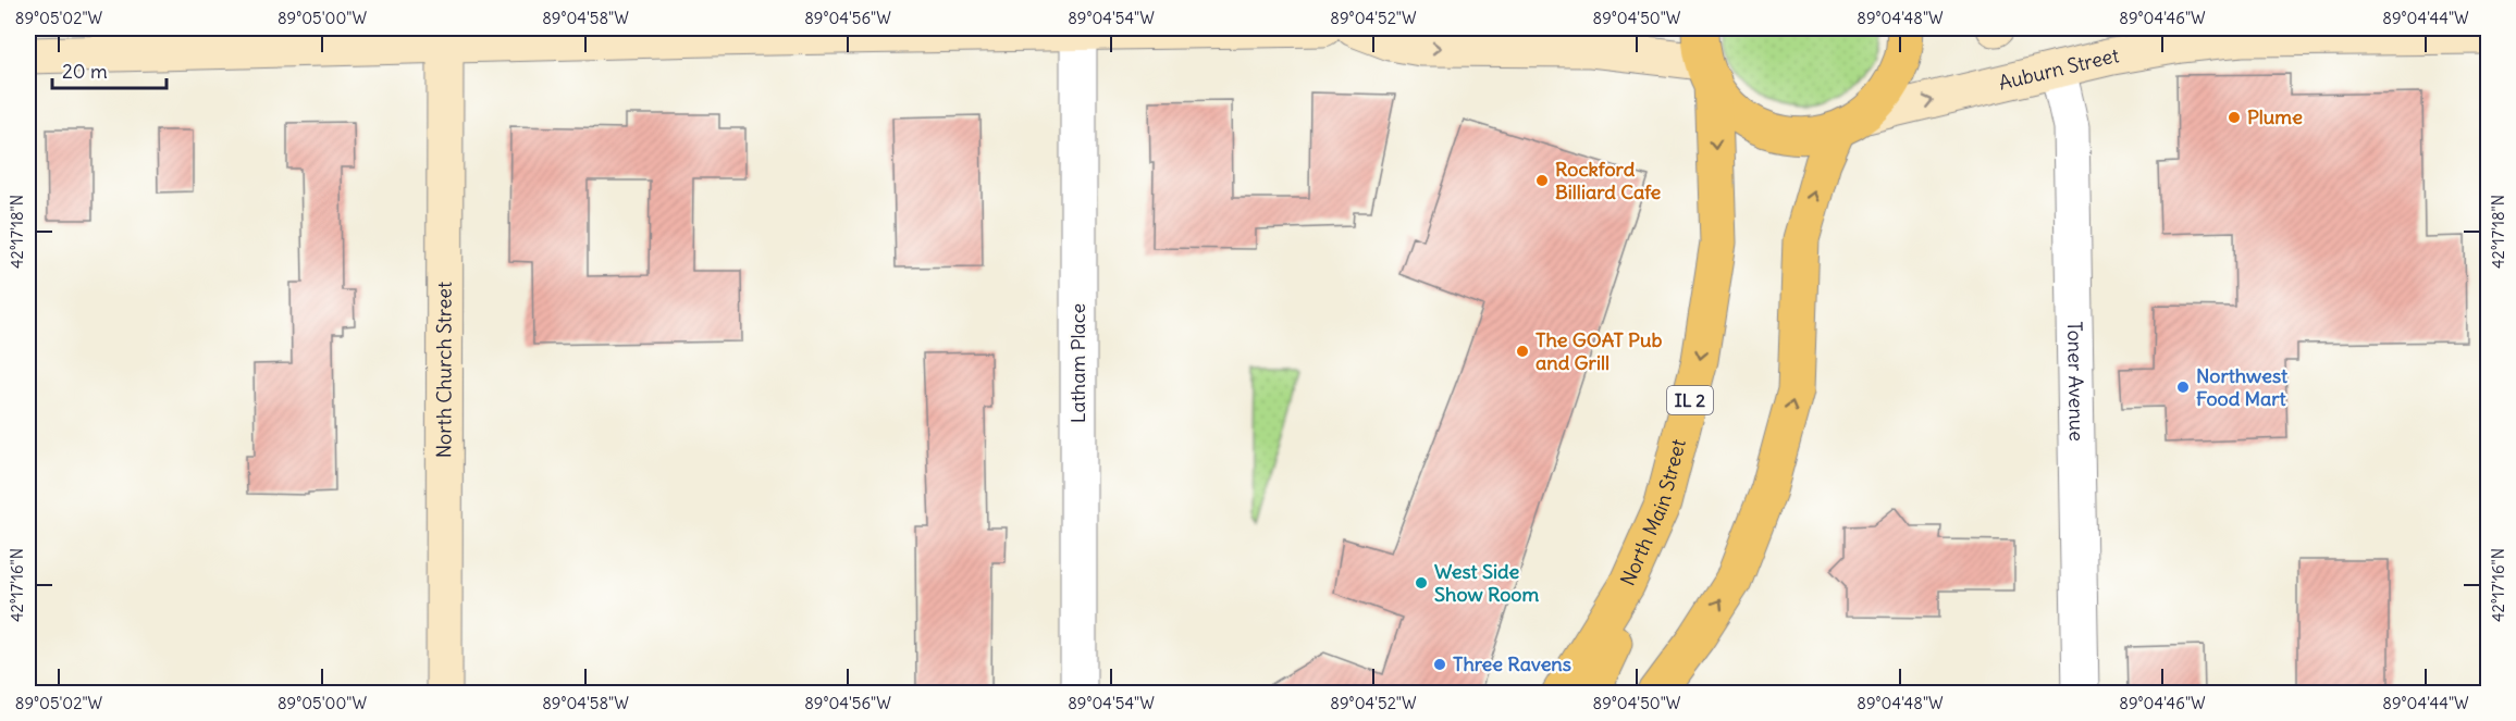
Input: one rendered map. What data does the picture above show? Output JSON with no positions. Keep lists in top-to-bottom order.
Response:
{
  "streets": {
    "main road": [
      "Auburn Street",
      "North Church Street",
      "IL 2",
      "North Main Street"
    ],
    "street": ["Latham Place", "Toner Avenue"]
  },
  "crossings": [
    ["Auburn Street", "Toner Avenue"]
  ],
  "places": [
    "Plume",
    "Rockford Billiard Cafe",
    "The GOAT Pub and Grill",
    "Northwest Food Mart",
    "West Side Show Room",
    "Three Ravens"
  ],
  "scale_bar": "20 m",
  "coordinates": [
    "89°05'02\"W",
    "89°05'00\"W",
    "89°04'58\"W",
    "89°04'56\"W",
    "89°04'54\"W",
    "89°04'52\"W",
    "89°04'50\"W",
    "89°04'48\"W",
    "89°04'46\"W",
    "89°04'44\"W",
    "42°17'18\"N",
    "42°17'16\"N"
  ]
}
